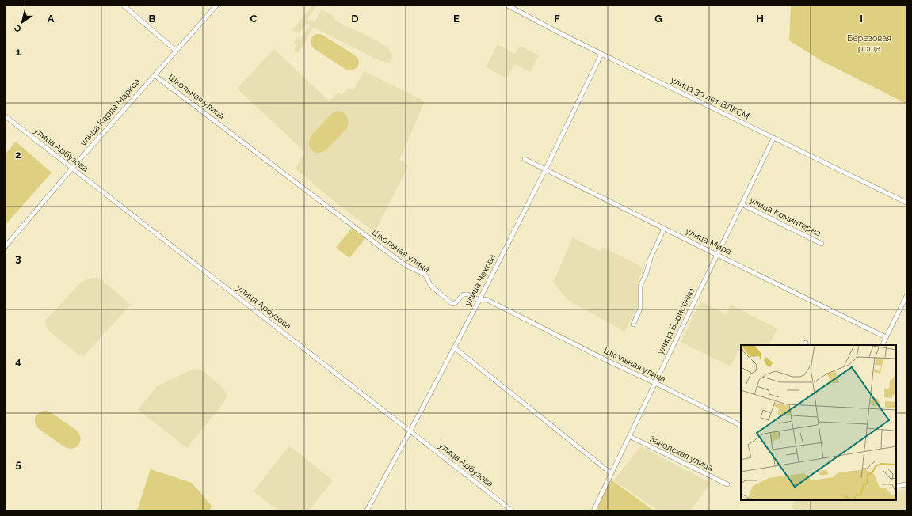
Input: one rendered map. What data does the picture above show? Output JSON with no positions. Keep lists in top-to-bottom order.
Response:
{
  "streets": {
    "street": [
      "Школьная улица",
      "улица 30 лет ВЛКСМ",
      "улица Карла Маркса",
      "улица Арбузова",
      "улица Коминтерна",
      "улица Мира",
      "улица Чехова",
      "улица Борисенко",
      "Заводская улица"
    ]
  },
  "crossings": [
    ["Школьная улица", "улица Карла Маркса"],
    ["Школьная улица", "улица Чехова"],
    ["Школьная улица", "улица Борисенко"],
    ["улица 30 лет ВЛКСМ", "улица Чехова"],
    ["улица 30 лет ВЛКСМ", "улица Борисенко"],
    ["улица Карла Маркса", "улица Арбузова"],
    ["улица Арбузова", "улица Чехова"],
    ["улица Коминтерна", "улица Борисенко"],
    ["улица Мира", "улица Чехова"],
    ["улица Мира", "улица Борисенко"],
    ["улица Борисенко", "Заводская улица"]
  ],
  "parks": ["Березовая роща"],
  "north": "bottom left",
  "grid": {
    "columns": [
      "A",
      "B",
      "C",
      "D",
      "E",
      "F",
      "G",
      "H",
      "I"
    ],
    "rows": [
      "1",
      "2",
      "3",
      "4",
      "5"
    ]
  }
}
